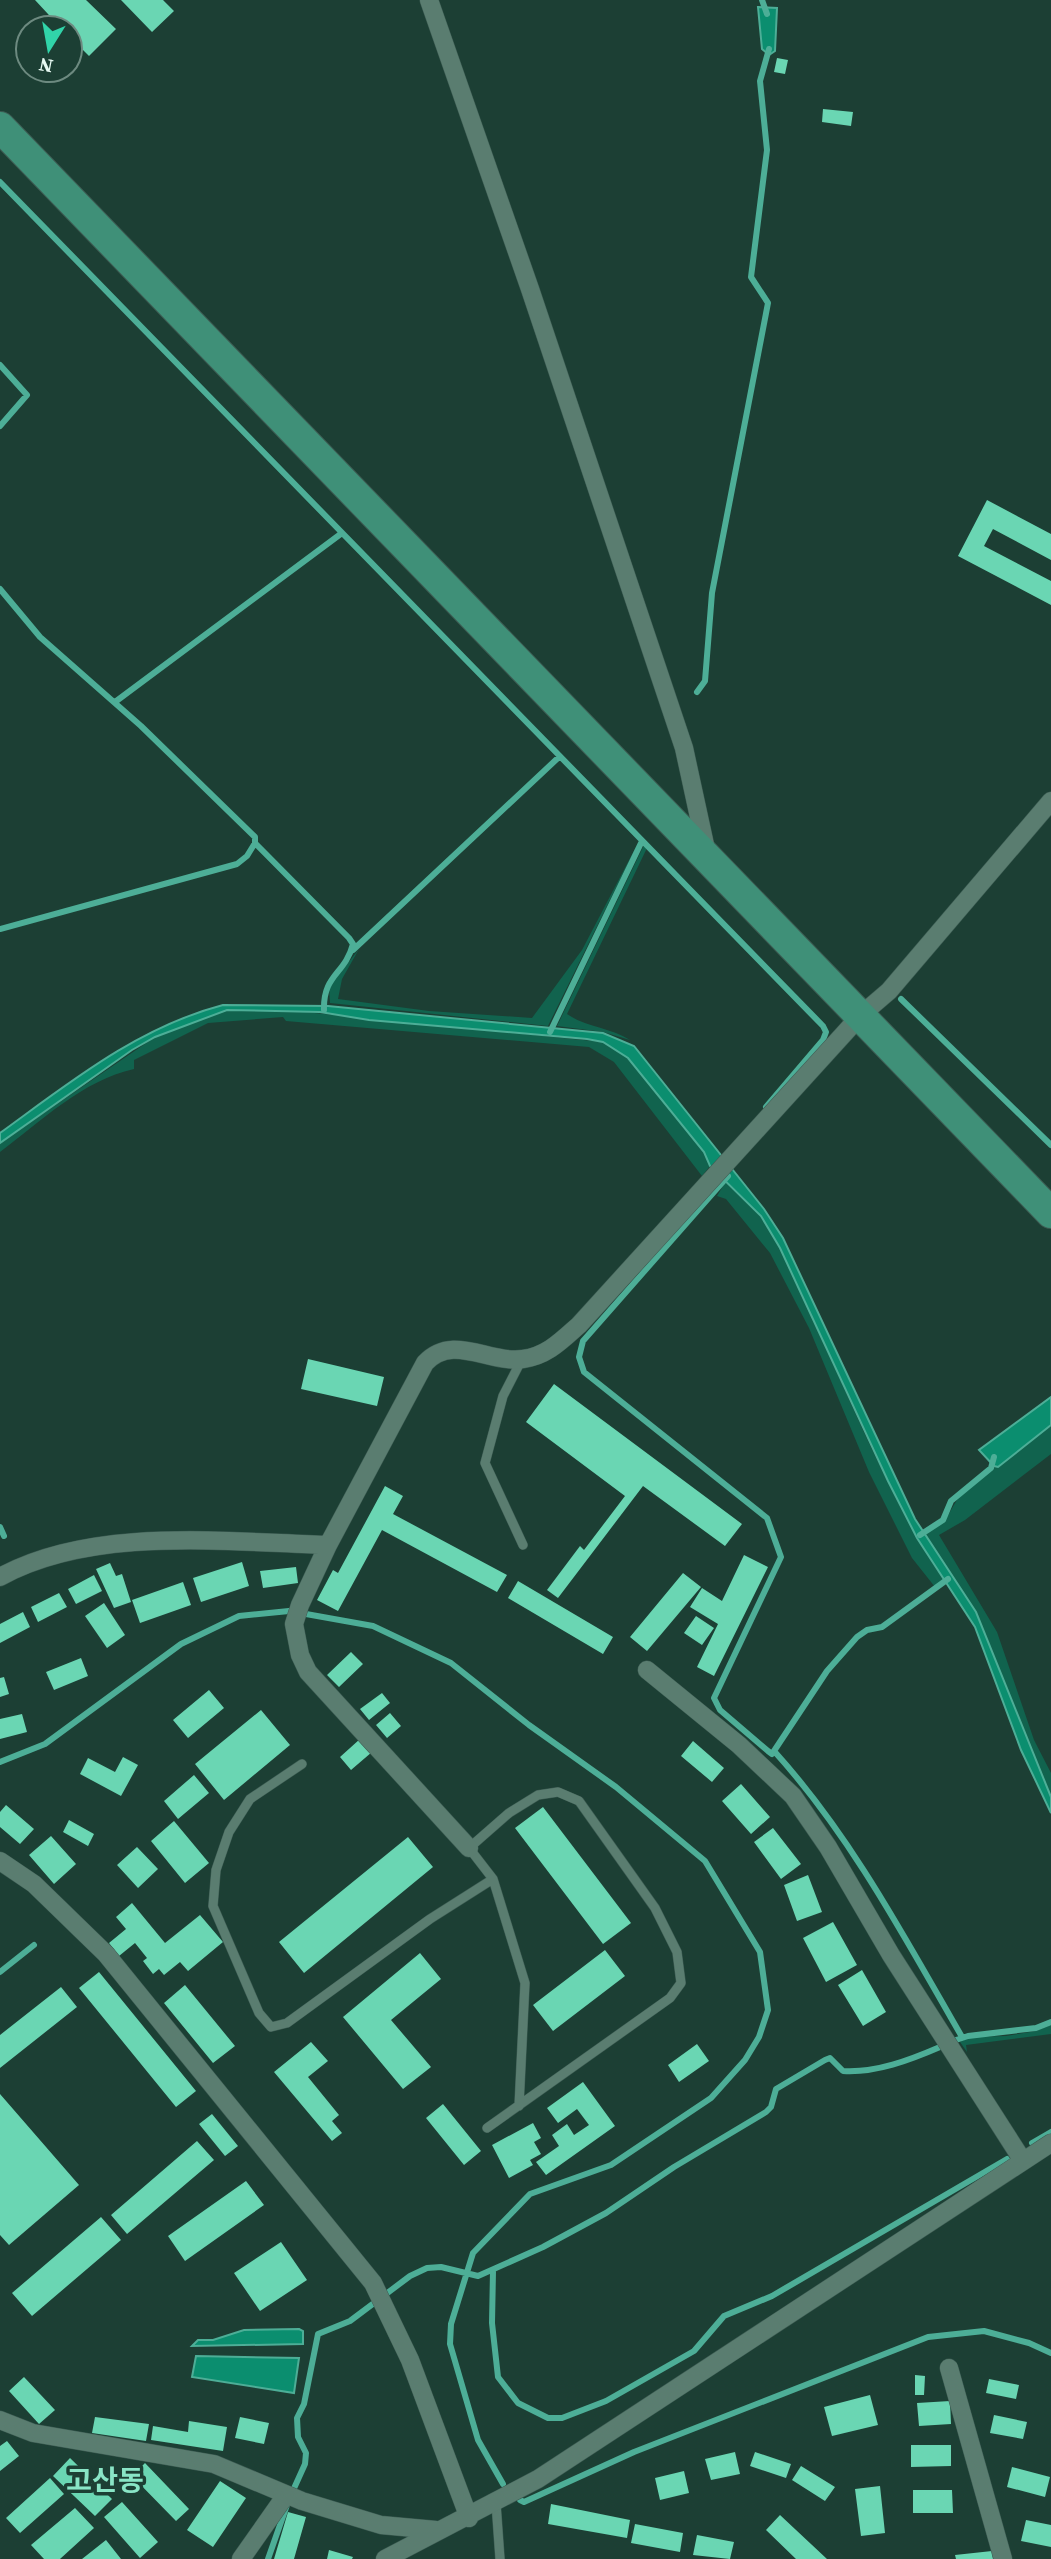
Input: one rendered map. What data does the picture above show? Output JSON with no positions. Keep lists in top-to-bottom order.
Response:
{
  "districts": ["고산동"],
  "north": "bottom"
}
